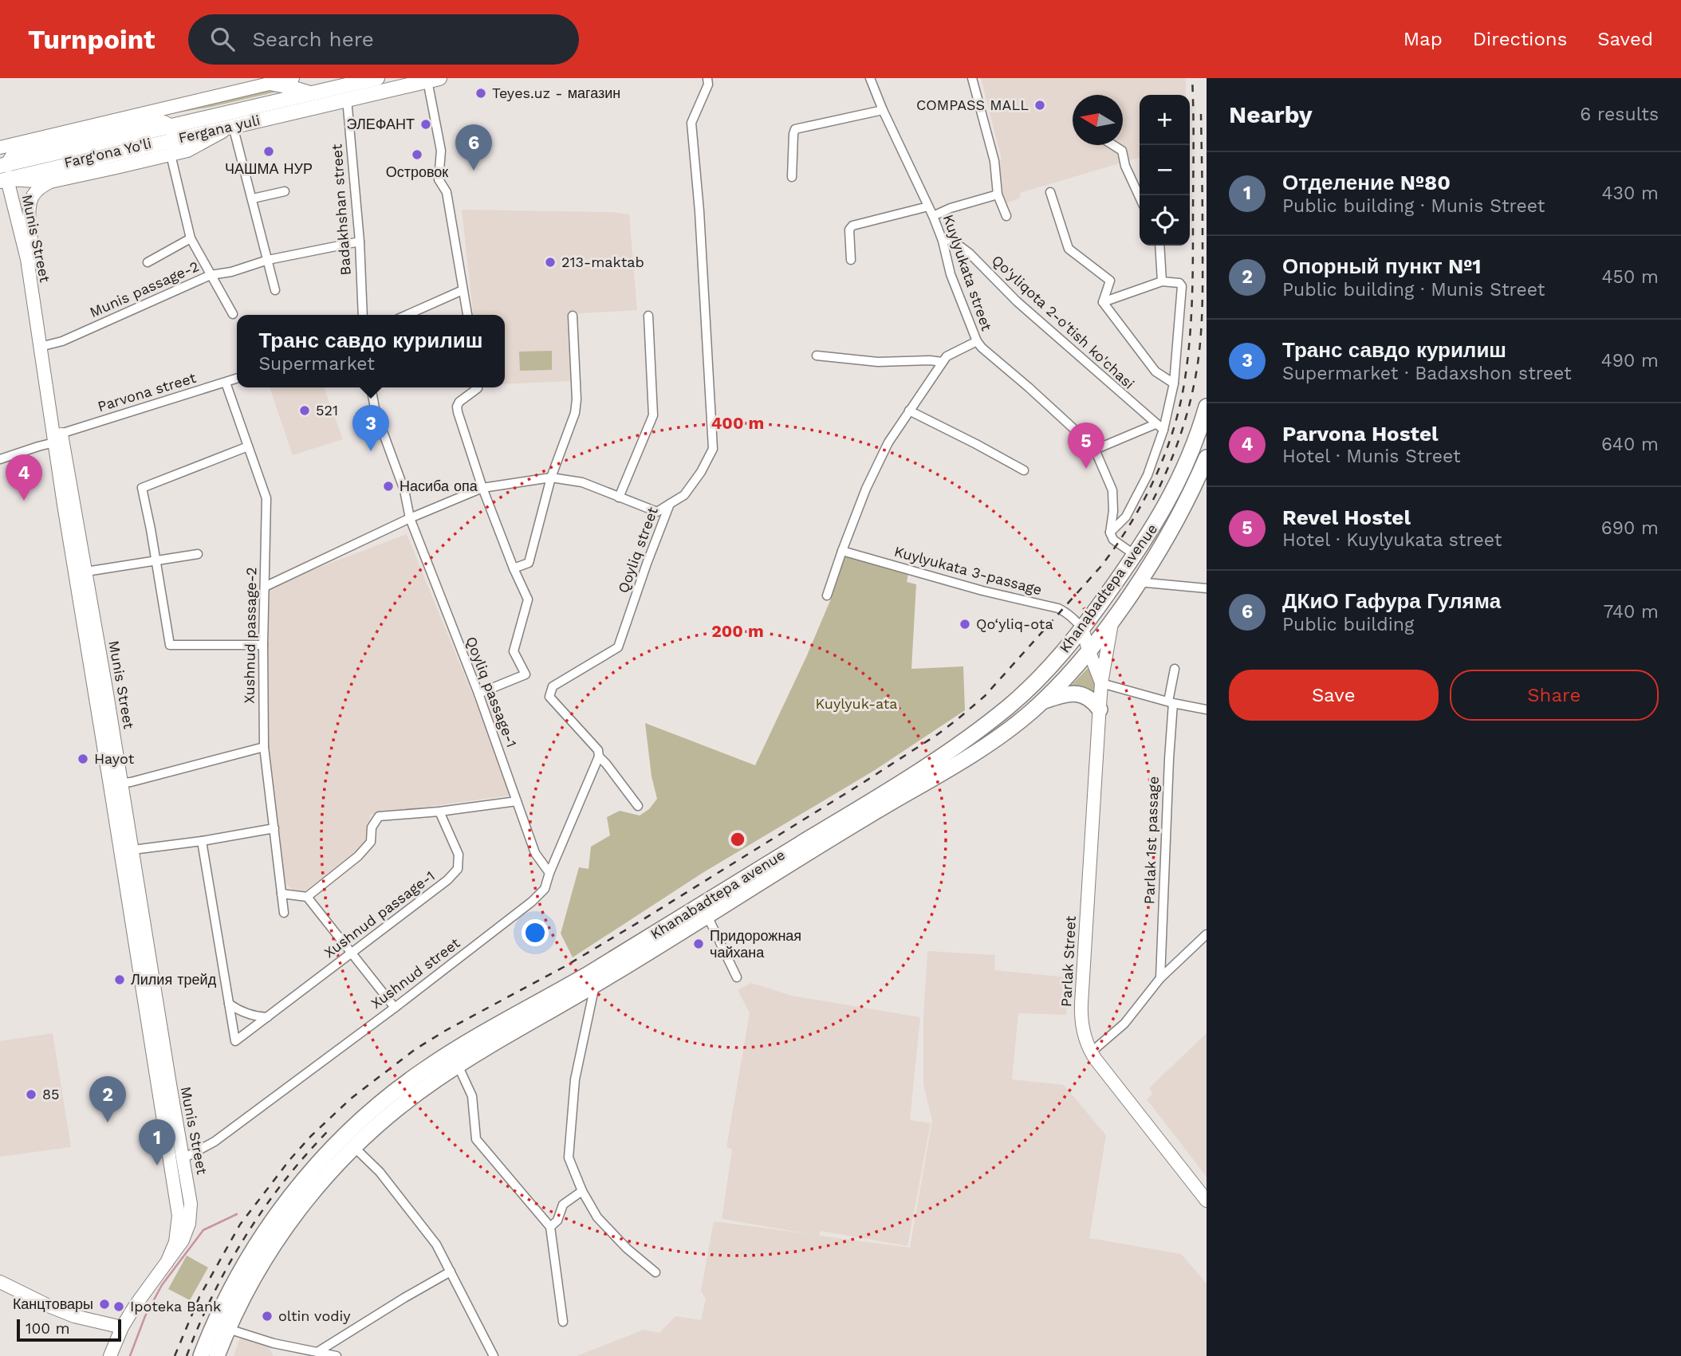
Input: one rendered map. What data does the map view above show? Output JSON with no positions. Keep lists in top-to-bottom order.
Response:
{
  "streets": {
    "highway": ["Khanabadtepa avenue"],
    "main road": ["Fergana yuli"],
    "street": [
      "Farg'ona Yo'li",
      "Badakhshan street",
      "Munis Street",
      "Kuylyukata street",
      "Munis passage-2",
      "Qo'yliqota 2-o'tish ko'chasi",
      "Parvona street",
      "Qoyliq street",
      "Kuylyukata 3-passage",
      "Xushnud passage-2",
      "Qoyliq passage-1",
      "Parlak 1st passage",
      "Xushnud passage-1",
      "Parlak Street",
      "Xushnud street"
    ]
  },
  "crossings": [
    ["Fergana yuli", "Farg'ona Yo'li"],
    ["Fergana yuli", "Badakhshan street"],
    ["Fergana yuli", "Munis Street"],
    ["Farg'ona Yo'li", "Munis Street"],
    ["Badakhshan street", "Munis passage-2"],
    ["Munis Street", "Munis passage-2"],
    ["Munis Street", "Parvona street"],
    ["Munis Street", "Xushnud street"],
    ["Kuylyukata street", "Qo'yliqota 2-o'tish ko'chasi"],
    ["Parvona street", "Xushnud passage-2"],
    ["Qoyliq street", "Xushnud street"],
    ["Kuylyukata 3-passage", "Khanabadtepa avenue"],
    ["Kuylyukata 3-passage", "Parlak Street"],
    ["Khanabadtepa avenue", "Parlak Street"],
    ["Qoyliq passage-1", "Xushnud street"]
  ],
  "parks": ["Kuylyuk-ata"],
  "places": [
    "Teyes.uz - магазин",
    "COMPASS MALL",
    "ЭЛЕФАНТ",
    "ЧАШМА НУР",
    "Островок",
    "213-maktab",
    "521",
    "Насиба опа",
    "Qo‘yliq-ota",
    "Hayot",
    "Придорожная чайхана",
    "Лилия трейд",
    "85",
    "Канцтовары",
    "Ipoteka Bank",
    "oltin vodiy"
  ],
  "scale_bar": "100 m",
  "north": "left",
  "page": {
    "header": "Turnpoint",
    "search": "Search here",
    "nav": ["Map", "Directions", "Saved"],
    "heading": ["Nearby", "6 results"],
    "map_buttons": ["+", "−"],
    "pins": [
      "6",
      "3",
      "5",
      "4",
      "2",
      "1"
    ],
    "list": [
      {
        "mark": "1",
        "name": "Отделение №80",
        "note": "Public building · Munis Street",
        "value": "430 m"
      },
      {
        "mark": "2",
        "name": "Опорный пункт №1",
        "note": "Public building · Munis Street",
        "value": "450 m"
      },
      {
        "mark": "3",
        "name": "Транс савдо курилиш",
        "note": "Supermarket · Badaxshon street",
        "value": "490 m"
      },
      {
        "mark": "4",
        "name": "Parvona Hostel",
        "note": "Hotel · Munis Street",
        "value": "640 m"
      },
      {
        "mark": "5",
        "name": "Revel Hostel",
        "note": "Hotel · Kuylyukata street",
        "value": "690 m"
      },
      {
        "mark": "6",
        "name": "ДКиО Гафура Гуляма",
        "note": "Public building",
        "value": "740 m"
      }
    ],
    "popup": ["Транс савдо курилиш", "Supermarket"],
    "buttons": ["Save", "Share"],
    "scale": "100 m"
  },
  "rings": ["400 m", "200 m"]
}
